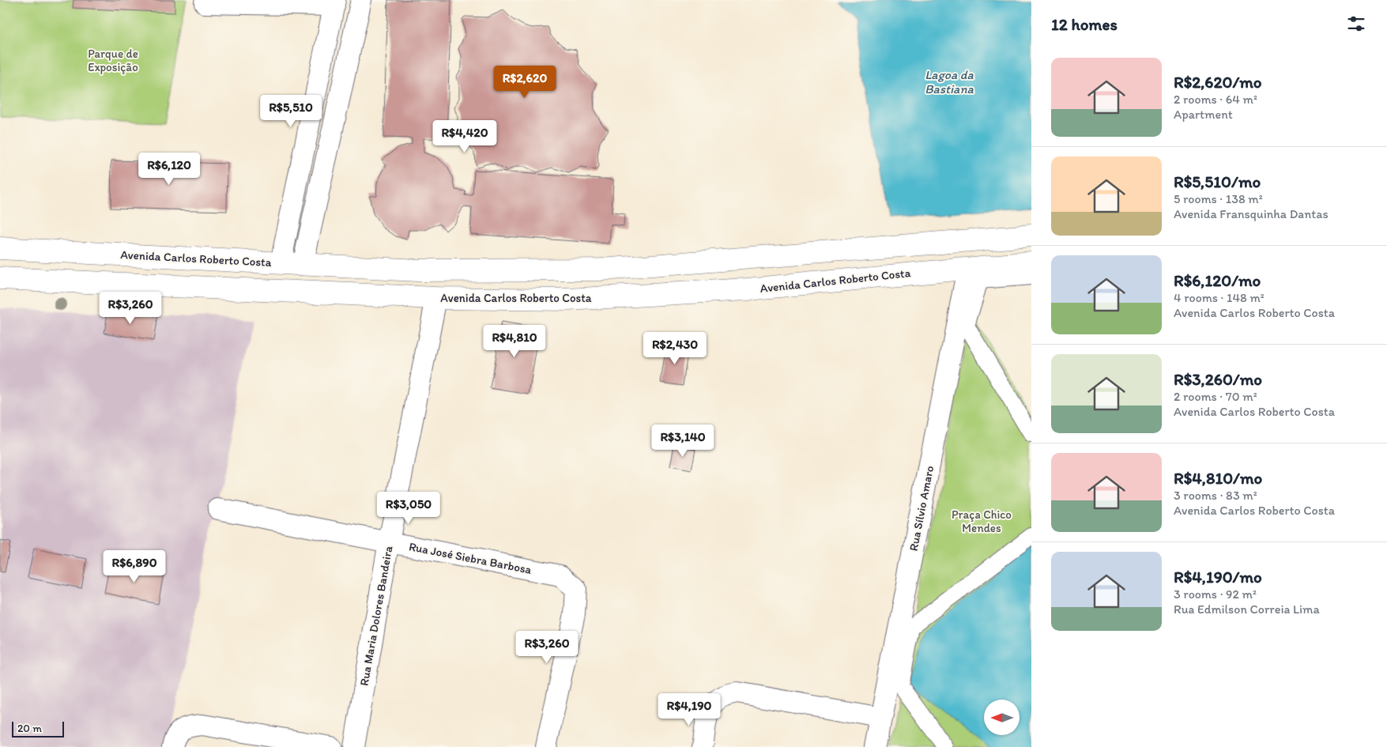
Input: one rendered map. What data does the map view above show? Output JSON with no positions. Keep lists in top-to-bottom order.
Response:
{
  "streets": {
    "main road": ["Avenida Carlos Roberto Costa"],
    "street": ["Rua Sílvio Amaro", "Rua José Siebra Barbosa", "Rua Maria Dolores Bandeira"]
  },
  "crossings": [
    ["Avenida Carlos Roberto Costa", "Rua Sílvio Amaro"],
    ["Avenida Carlos Roberto Costa", "Rua Maria Dolores Bandeira"],
    ["Rua José Siebra Barbosa", "Rua Maria Dolores Bandeira"]
  ],
  "water": ["Lagoa da Bastiana"],
  "parks": ["Parque de Exposição", "Praça Chico Mendes"],
  "scale_bar": "20 m",
  "north": "left",
  "page": {
    "heading": "12 homes",
    "list": [
      {
        "name": "R$2,620/mo",
        "note": "2 rooms · 64 m² · Apartment"
      },
      {
        "name": "R$5,510/mo",
        "note": "5 rooms · 138 m² · Avenida Fransquinha Dantas"
      },
      {
        "name": "R$6,120/mo",
        "note": "4 rooms · 148 m² · Avenida Carlos Roberto Costa"
      },
      {
        "name": "R$3,260/mo",
        "note": "2 rooms · 70 m² · Avenida Carlos Roberto Costa"
      },
      {
        "name": "R$4,810/mo",
        "note": "3 rooms · 83 m² · Avenida Carlos Roberto Costa"
      },
      {
        "name": "R$4,190/mo",
        "note": "3 rooms · 92 m² · Rua Edmilson Correia Lima"
      }
    ],
    "price": [
      "R$2,620",
      "R$5,510",
      "R$4,420",
      "R$6,120",
      "R$3,260",
      "R$4,810",
      "R$2,430",
      "R$3,140",
      "R$3,050",
      "R$6,890",
      "R$3,260",
      "R$4,190"
    ],
    "scale": "20 m"
  }
}
